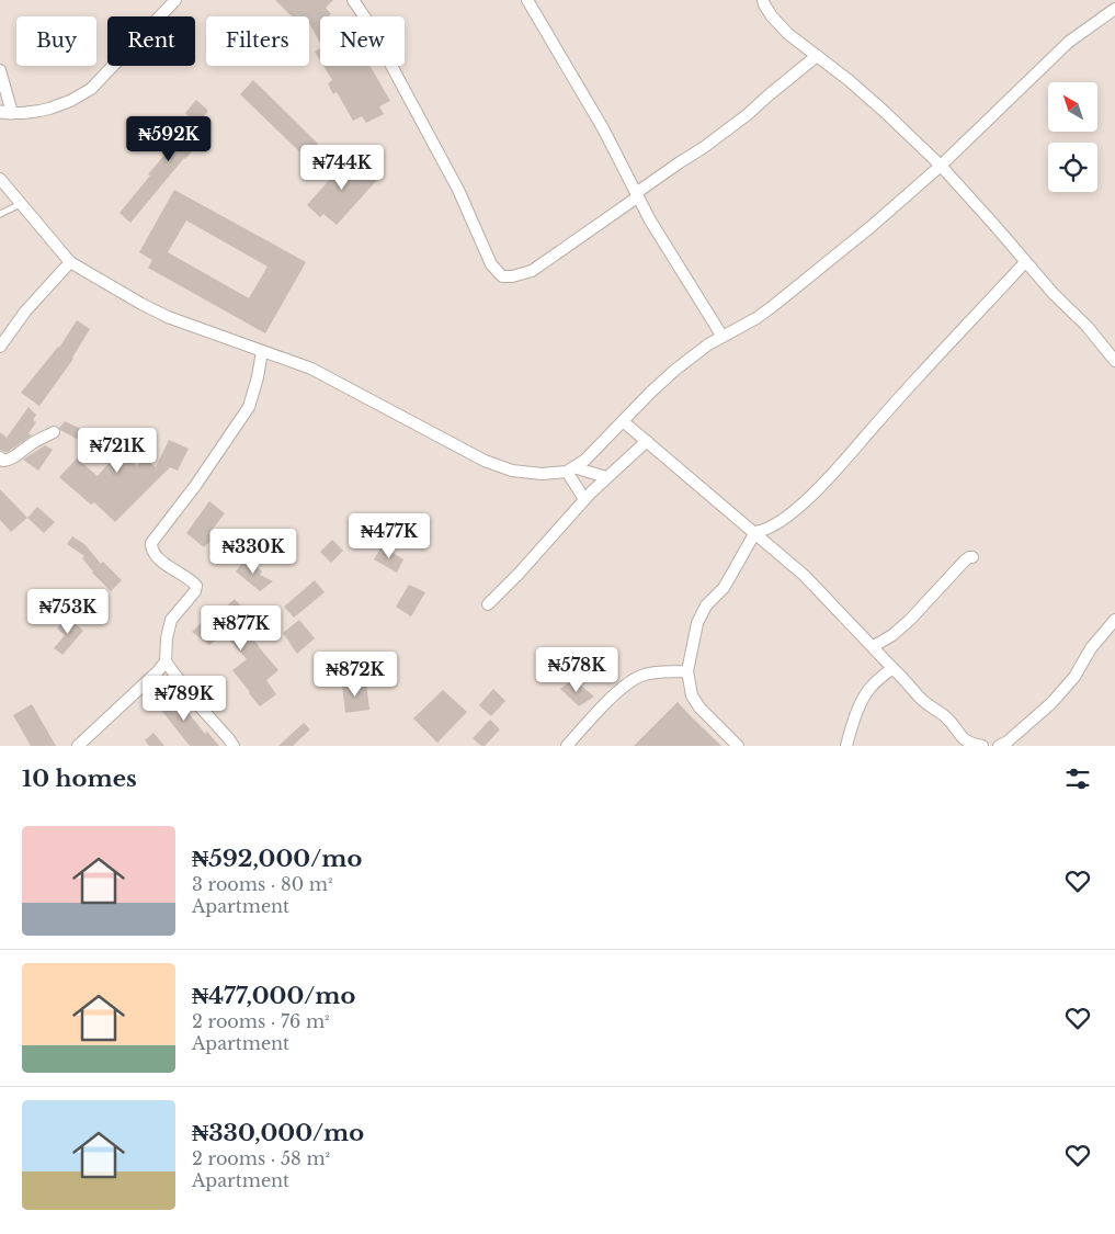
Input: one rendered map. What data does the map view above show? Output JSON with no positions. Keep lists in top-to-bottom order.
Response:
{
  "north": "top left",
  "page": {
    "chip": [
      "Buy",
      "Rent",
      "Filters",
      "New"
    ],
    "price": [
      "₦592K",
      "₦744K",
      "₦721K",
      "₦477K",
      "₦330K",
      "₦753K",
      "₦877K",
      "₦578K",
      "₦872K",
      "₦789K"
    ],
    "heading": "10 homes",
    "list": [
      {
        "name": "₦592,000/mo",
        "note": "3 rooms · 80 m² · Apartment"
      },
      {
        "name": "₦477,000/mo",
        "note": "2 rooms · 76 m² · Apartment"
      },
      {
        "name": "₦330,000/mo",
        "note": "2 rooms · 58 m² · Apartment"
      }
    ]
  }
}
